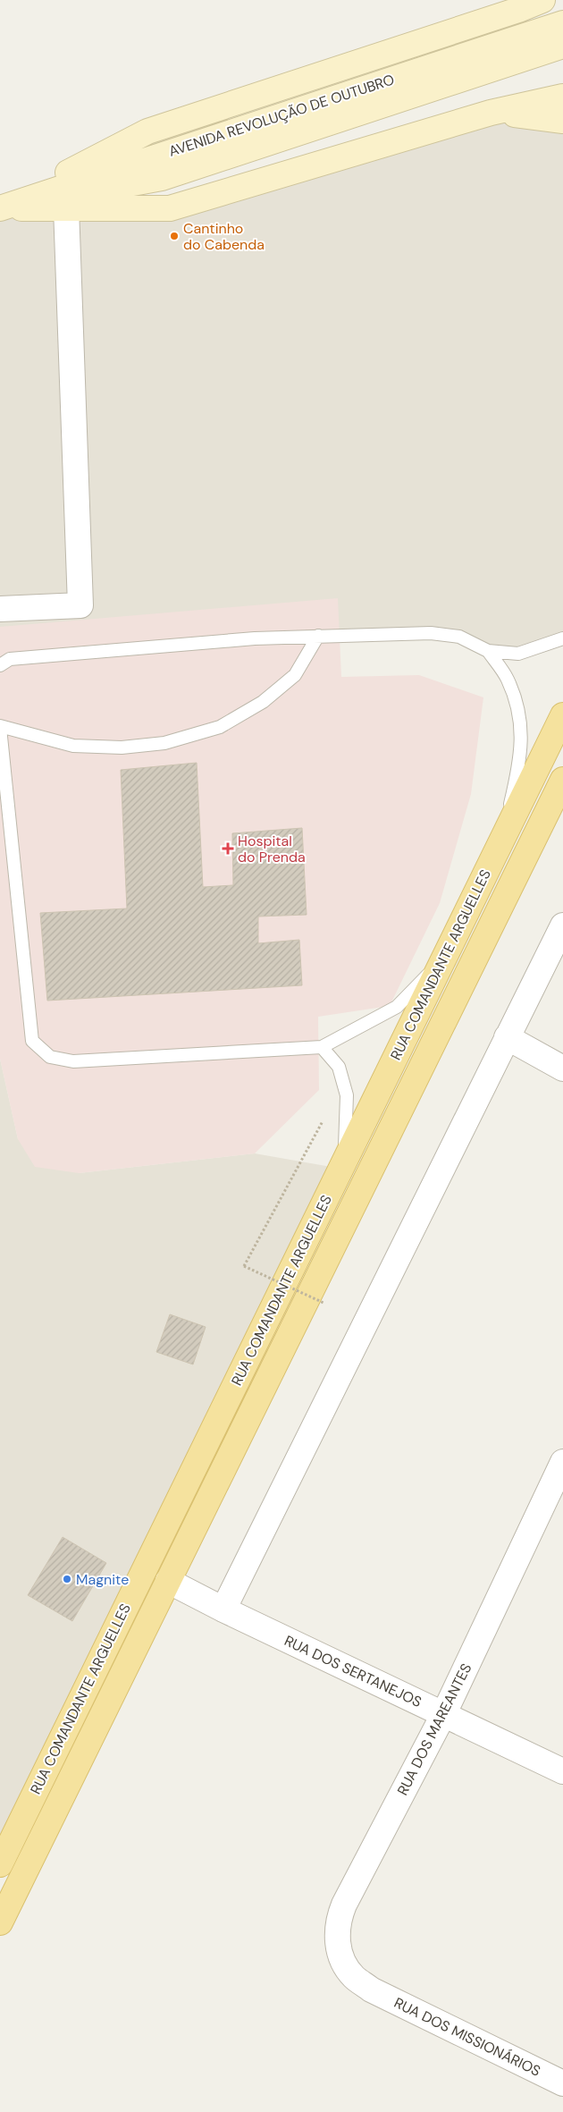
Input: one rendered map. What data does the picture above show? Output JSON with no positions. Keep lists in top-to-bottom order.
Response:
{
  "streets": {
    "main road": ["AVENIDA REVOLUÇÃO DE OUTUBRO", "RUA COMANDANTE ARGUELLES"],
    "street": ["RUA DOS SERTANEJOS", "RUA DOS MAREANTES", "RUA DOS MISSIONÁRIOS"]
  },
  "crossings": [
    ["RUA COMANDANTE ARGUELLES", "RUA DOS SERTANEJOS"],
    ["RUA DOS SERTANEJOS", "RUA DOS MAREANTES"],
    ["RUA DOS MAREANTES", "RUA DOS MISSIONÁRIOS"]
  ],
  "places": {
    "other": ["Cantinho do Cabenda", "Magnite"],
    "health": ["Hospital do Prenda"]
  }
}
